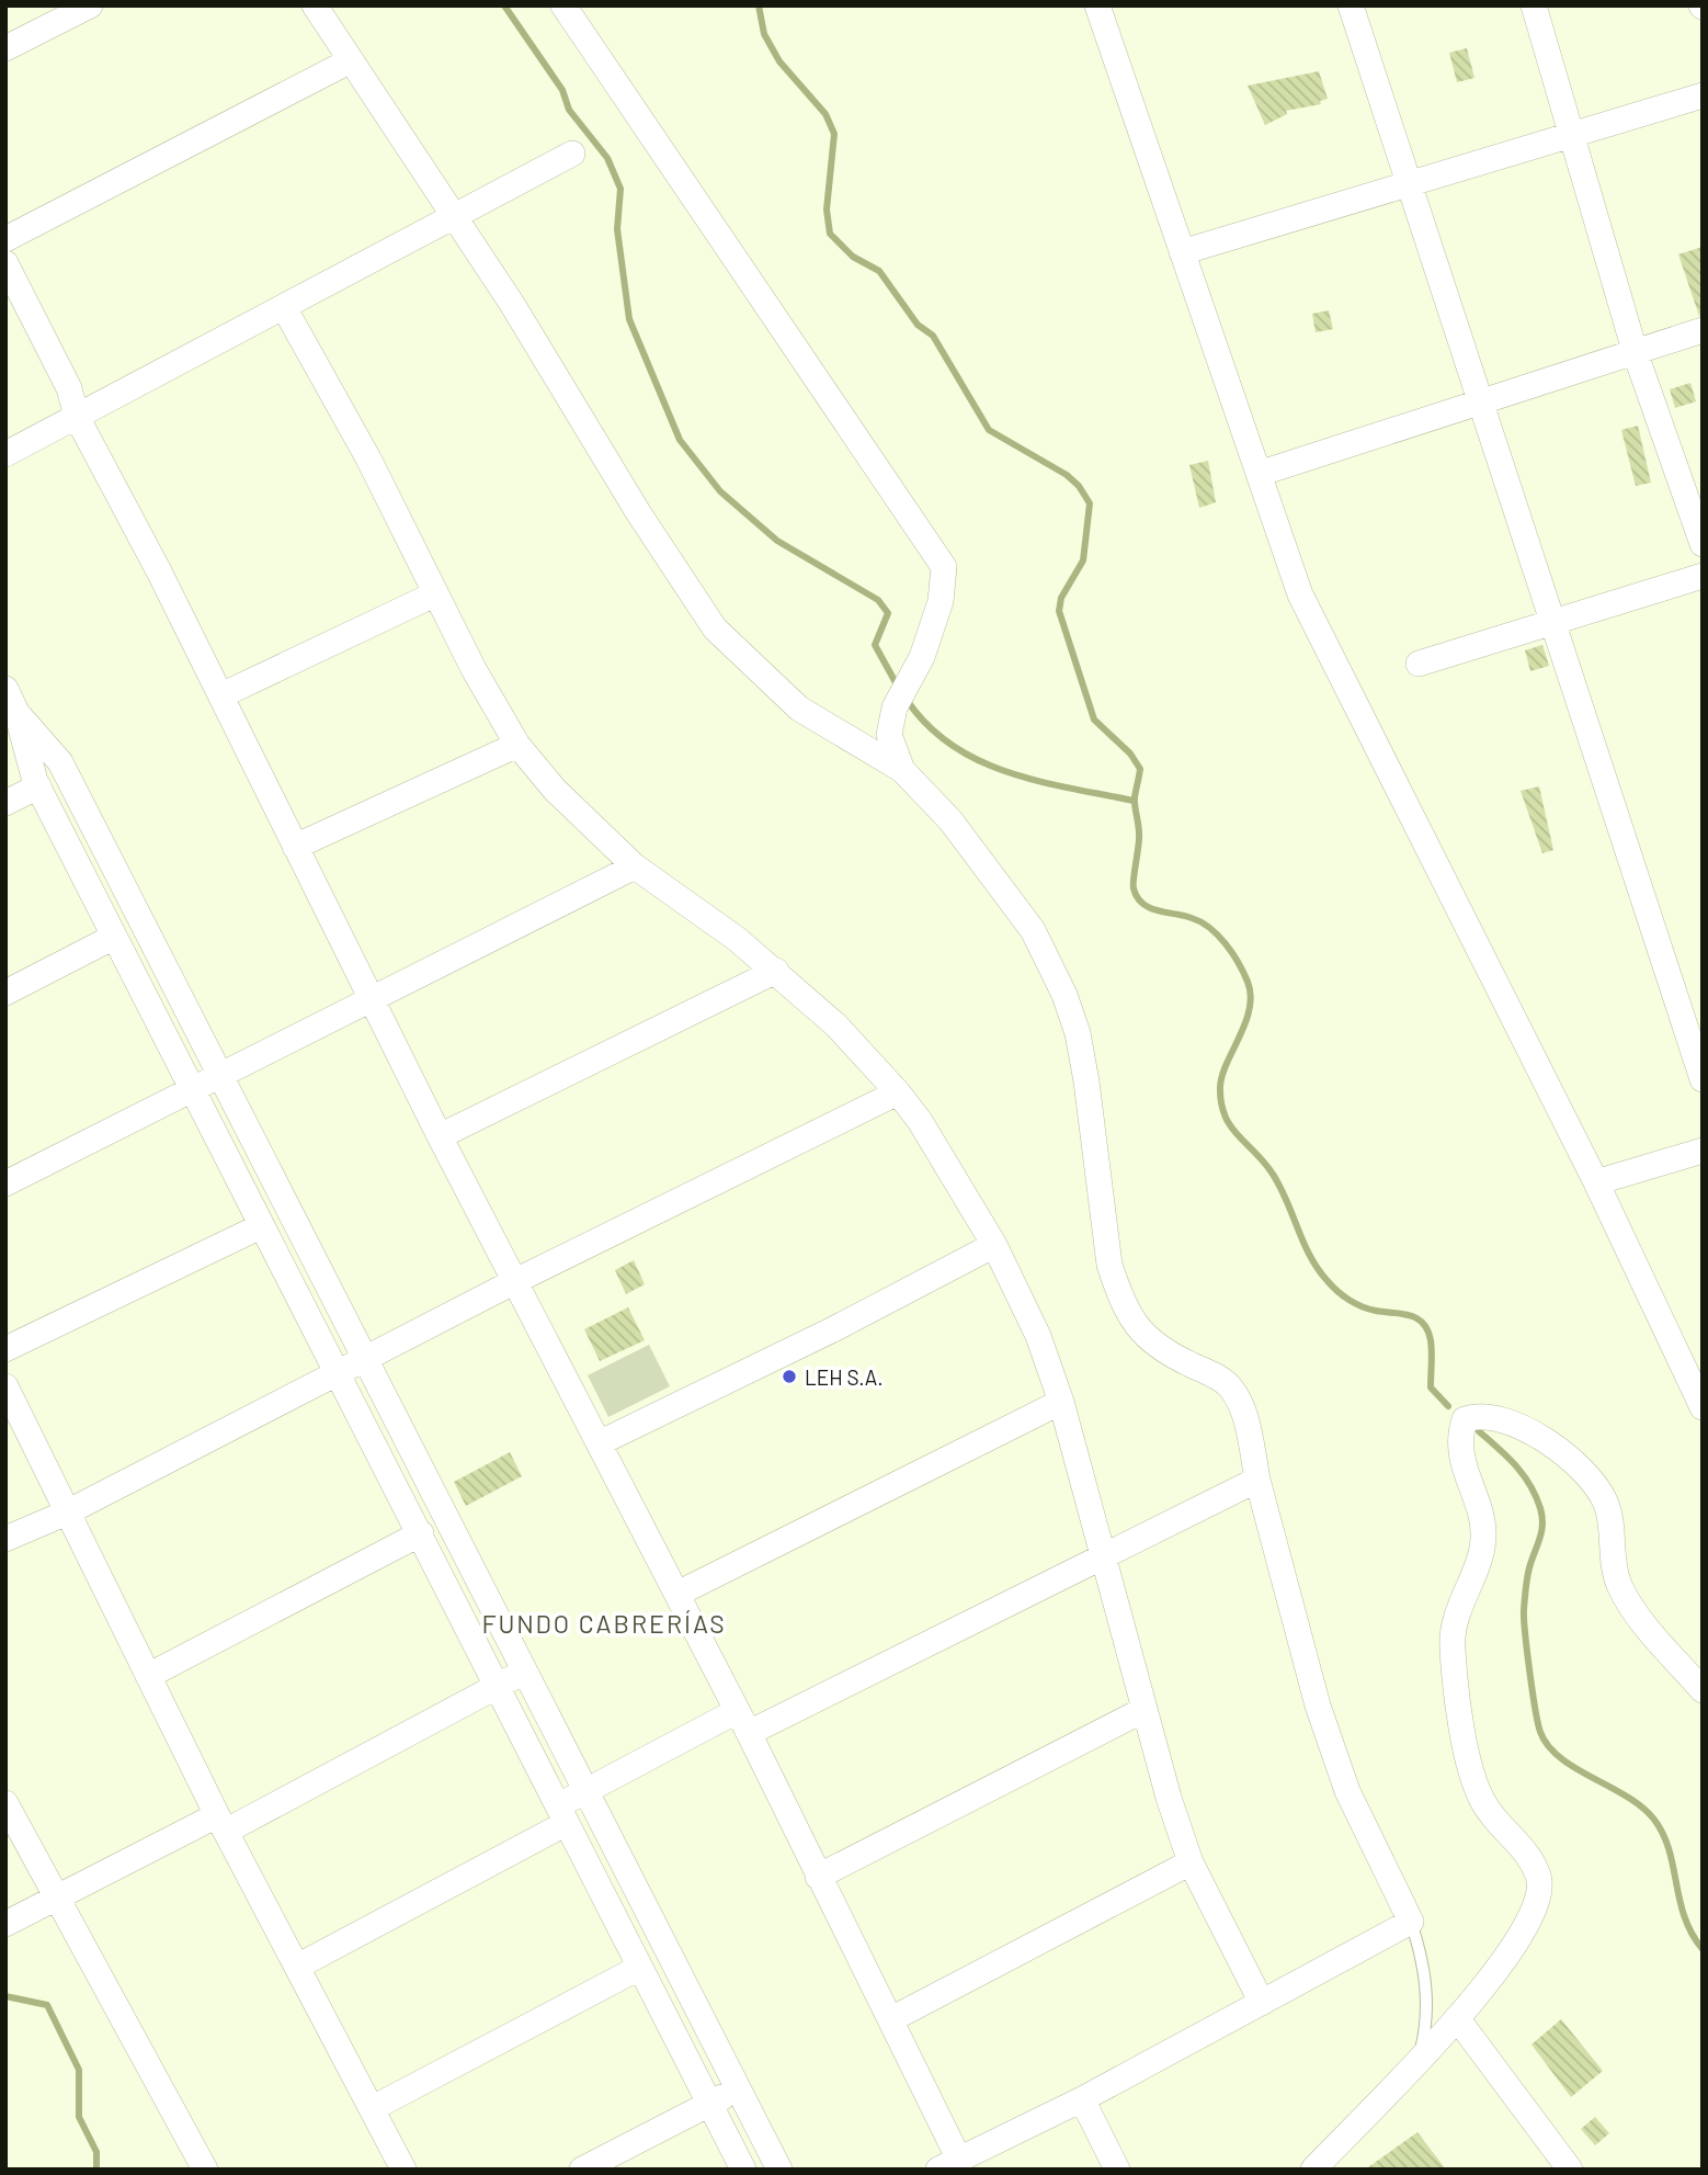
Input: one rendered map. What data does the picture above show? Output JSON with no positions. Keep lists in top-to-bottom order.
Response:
{
  "districts": ["FUNDO CABRERÍAS"],
  "places": ["LEH S.A."]
}
